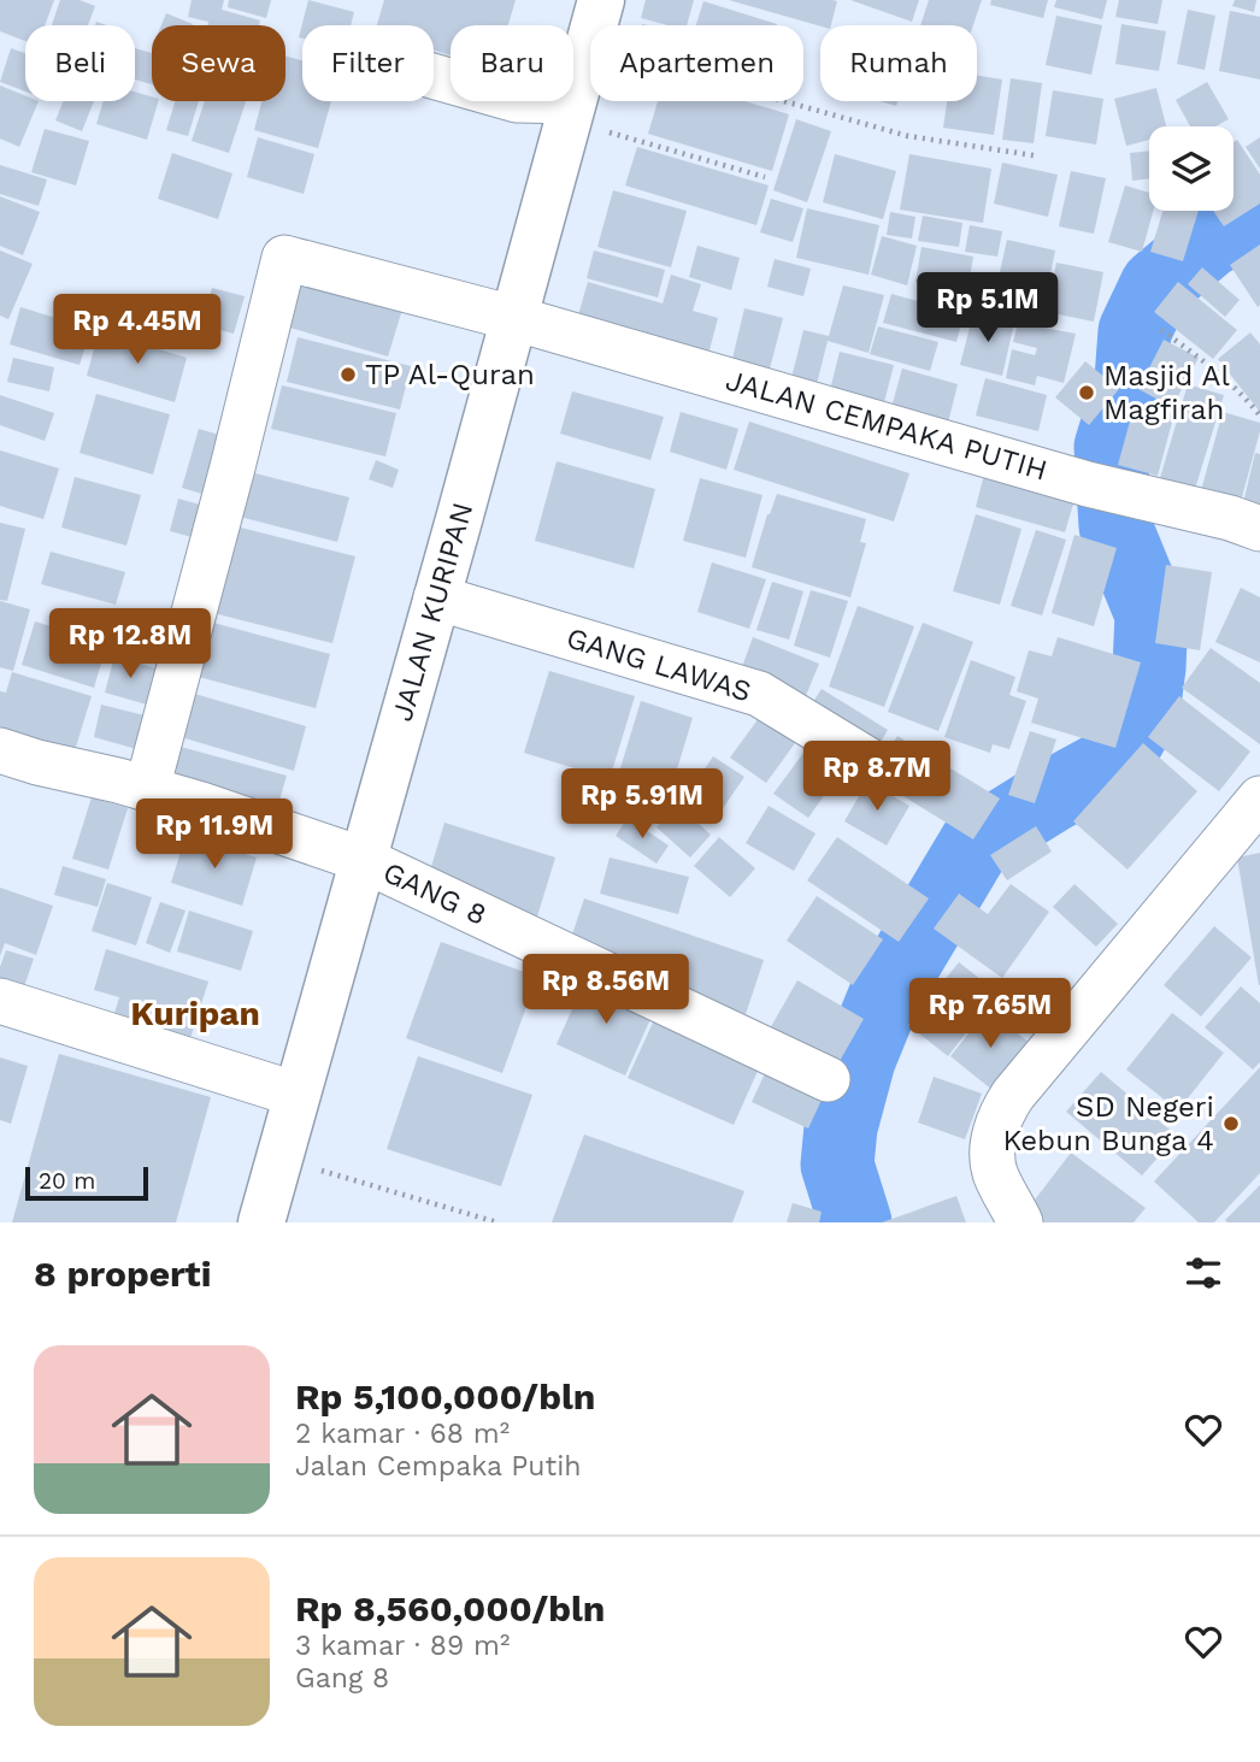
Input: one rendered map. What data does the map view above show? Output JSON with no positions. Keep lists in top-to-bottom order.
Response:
{
  "streets": {
    "main road": ["JALAN KURIPAN"],
    "street": ["JALAN CEMPAKA PUTIH", "GANG LAWAS", "GANG 8"]
  },
  "crossings": [
    ["JALAN CEMPAKA PUTIH", "JALAN KURIPAN"],
    ["JALAN CEMPAKA PUTIH", "GANG 8"],
    ["JALAN KURIPAN", "GANG LAWAS"],
    ["JALAN KURIPAN", "GANG 8"]
  ],
  "districts": ["Kuripan"],
  "places": ["TP Al-Quran", "Masjid Al Magfirah", "SD Negeri Kebun Bunga 4"],
  "scale_bar": "20 m",
  "page": {
    "chip": [
      "Beli",
      "Sewa",
      "Filter",
      "Baru",
      "Apartemen",
      "Rumah"
    ],
    "price": [
      "Rp 5.1M",
      "Rp 4.45M",
      "Rp 12.8M",
      "Rp 8.7M",
      "Rp 5.91M",
      "Rp 11.9M",
      "Rp 8.56M",
      "Rp 7.65M"
    ],
    "scale": "20 m",
    "heading": "8 properti",
    "list": [
      {
        "name": "Rp 5,100,000/bln",
        "note": "2 kamar · 68 m² · Jalan Cempaka Putih"
      },
      {
        "name": "Rp 8,560,000/bln",
        "note": "3 kamar · 89 m² · Gang 8"
      }
    ]
  }
}
